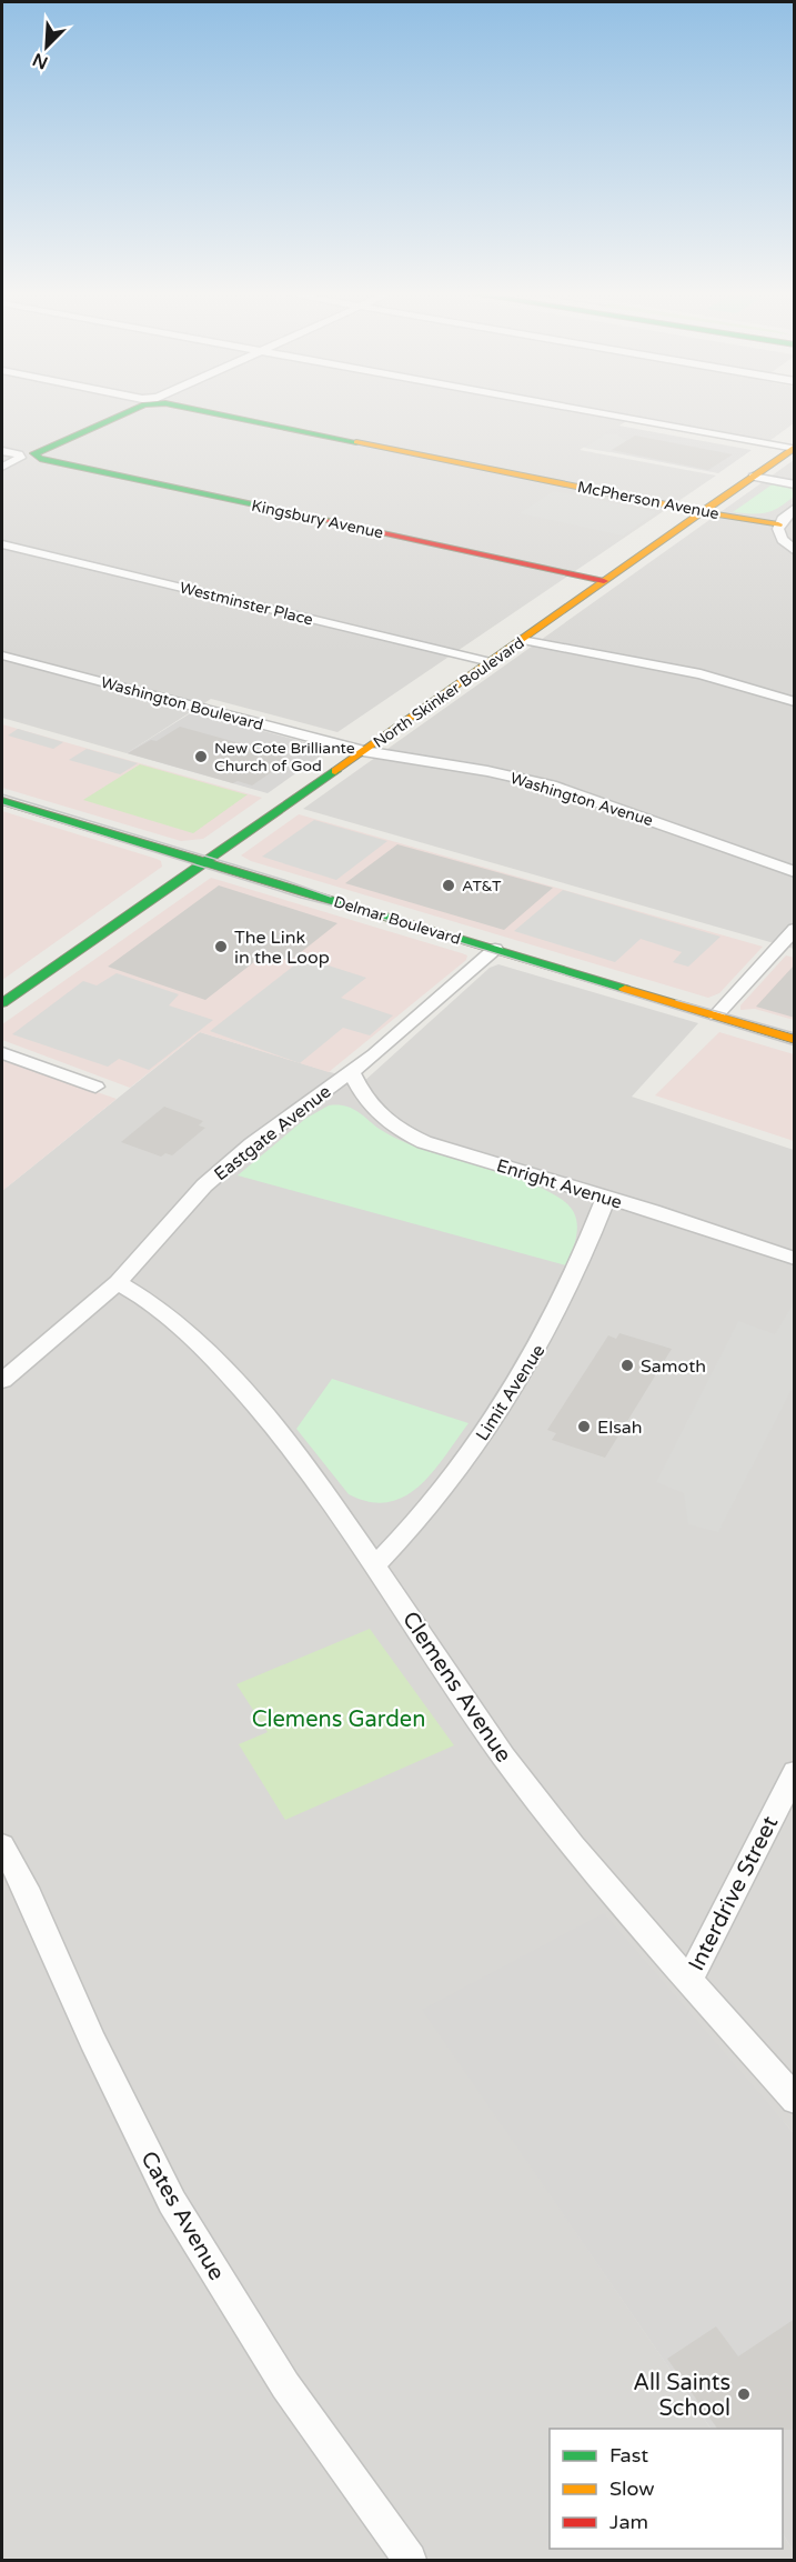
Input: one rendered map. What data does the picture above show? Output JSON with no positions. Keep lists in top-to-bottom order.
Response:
{
  "streets": {
    "main road": [
      "McPherson Avenue",
      "Kingsbury Avenue",
      "North Skinker Boulevard",
      "Delmar Boulevard"
    ],
    "street": [
      "Westminster Place",
      "Washington Boulevard",
      "Washington Avenue",
      "Eastgate Avenue",
      "Enright Avenue",
      "Limit Avenue",
      "Clemens Avenue",
      "Interdrive Street",
      "Cates Avenue"
    ]
  },
  "crossings": [
    ["McPherson Avenue", "Kingsbury Avenue"],
    ["McPherson Avenue", "North Skinker Boulevard"],
    ["Kingsbury Avenue", "North Skinker Boulevard"],
    ["Westminster Place", "North Skinker Boulevard"],
    ["North Skinker Boulevard", "Washington Boulevard"],
    ["North Skinker Boulevard", "Washington Avenue"],
    ["North Skinker Boulevard", "Delmar Boulevard"],
    ["Washington Boulevard", "Washington Avenue"],
    ["Delmar Boulevard", "Eastgate Avenue"],
    ["Eastgate Avenue", "Enright Avenue"],
    ["Eastgate Avenue", "Clemens Avenue"],
    ["Enright Avenue", "Limit Avenue"],
    ["Limit Avenue", "Clemens Avenue"],
    ["Clemens Avenue", "Interdrive Street"]
  ],
  "parks": ["Clemens Garden"],
  "places": [
    "New Cote Brilliante Church of God",
    "AT&T",
    "The Link in the Loop",
    "Samoth",
    "Elsah",
    "All Saints School"
  ],
  "legend": ["Fast", "Slow", "Jam"],
  "north": "bottom left"
}
